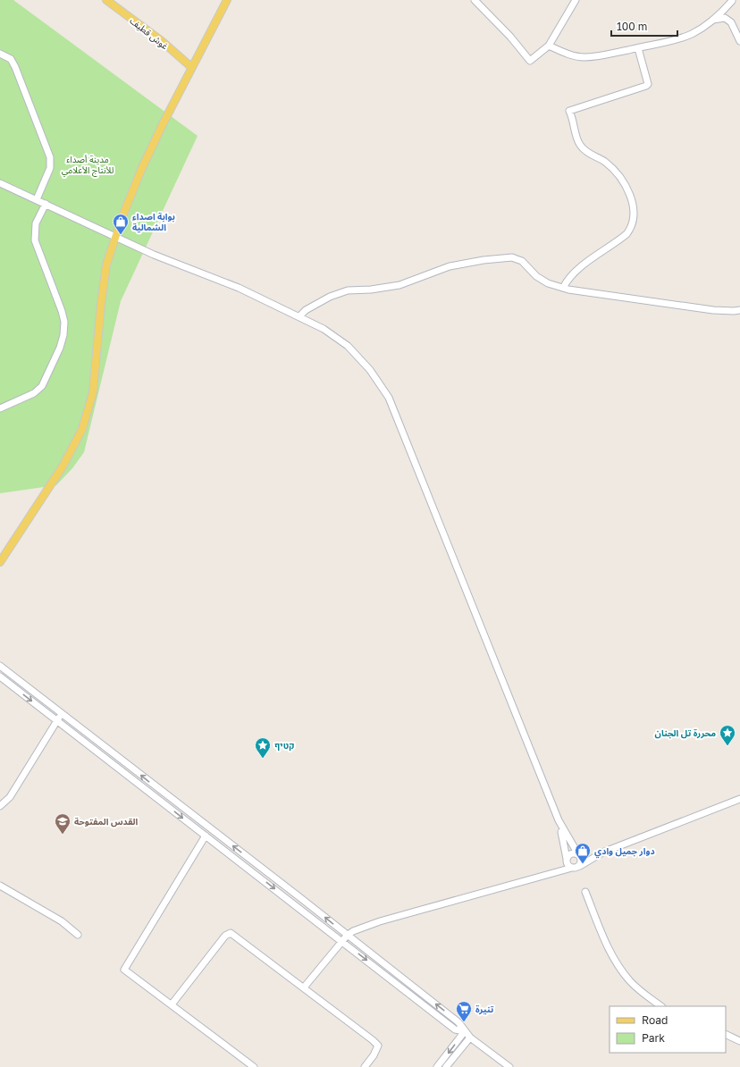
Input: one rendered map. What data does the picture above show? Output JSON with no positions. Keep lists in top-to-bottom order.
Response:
{
  "streets": {
    "main road": ["غوش قطيف"]
  },
  "parks": ["مدينة أصداء للأنتاج الأعلامي"],
  "places": {
    "shop": ["بوابة اصداء الشمالية", "دوار جميل وادي"],
    "place": ["محررة تل الجنان", "קטיף"],
    "school or university": ["القدس المفتوحة"],
    "supermarket": ["تنيرة"]
  },
  "legend": ["Road", "Park"],
  "scale_bar": "100 m"
}
